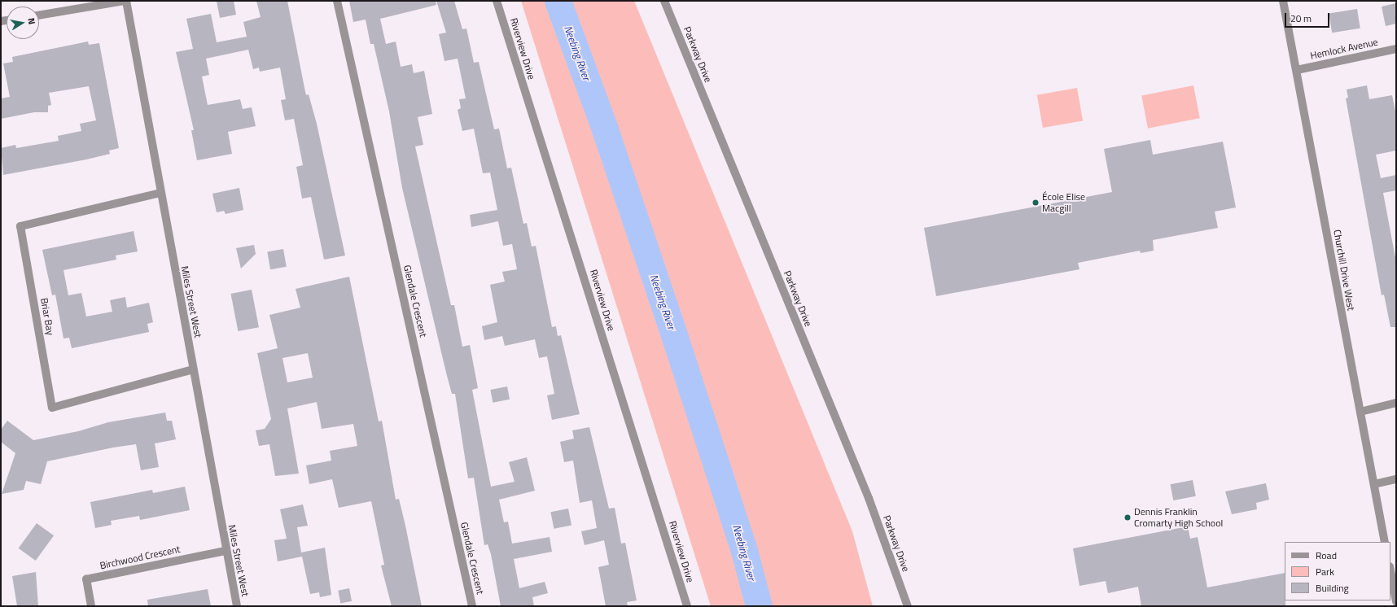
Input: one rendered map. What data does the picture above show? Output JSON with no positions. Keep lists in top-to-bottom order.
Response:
{
  "streets": {
    "street": [
      "Riverview Drive",
      "Hemlock Avenue",
      "Parkway Drive",
      "Churchill Drive West",
      "Glendale Crescent",
      "Miles Street West",
      "Briar Bay",
      "Birchwood Crescent"
    ]
  },
  "crossings": [
    ["Hemlock Avenue", "Churchill Drive West"],
    ["Miles Street West", "Briar Bay"],
    ["Miles Street West", "Birchwood Crescent"]
  ],
  "water": ["Neebing River"],
  "places": ["École Elise Macgill", "Dennis Franklin Cromarty High School"],
  "legend": ["Road", "Park", "Building"],
  "scale_bar": "20 m",
  "north": "right"
}
